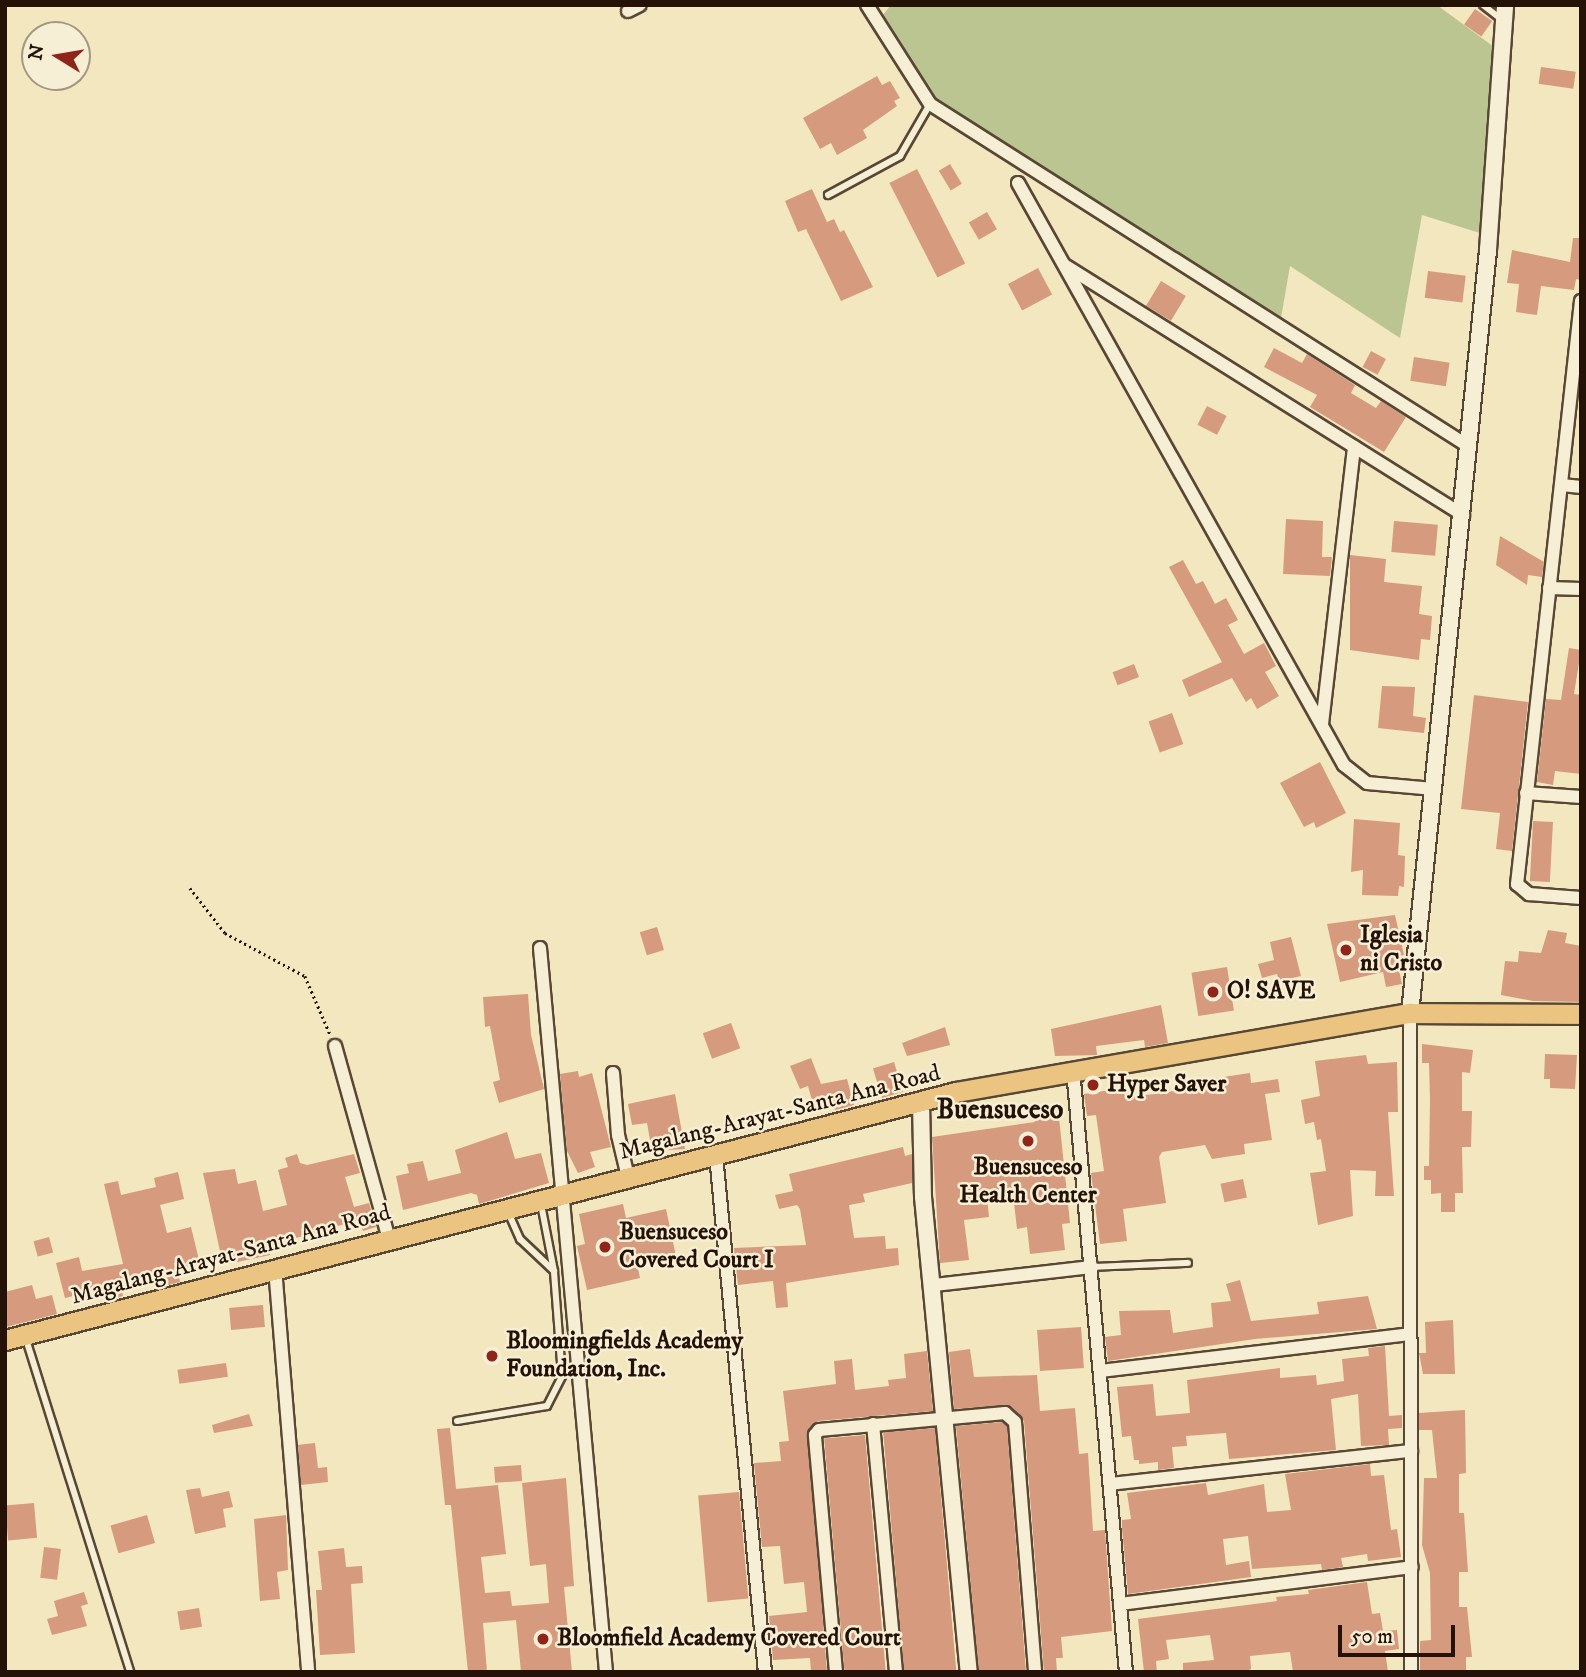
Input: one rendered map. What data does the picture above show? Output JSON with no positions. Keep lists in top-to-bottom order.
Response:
{
  "streets": {
    "main road": ["Magalang-Arayat-Santa Ana Road"]
  },
  "districts": ["Buensuceso"],
  "places": [
    "Iglesia ni Cristo",
    "O! SAVE",
    "Hyper Saver",
    "Buensuceso Health Center",
    "Buensuceso Covered Court I",
    "Bloomingfields Academy Foundation, Inc.",
    "Bloomfield Academy Covered Court"
  ],
  "scale_bar": "50 m",
  "north": "left"
}
